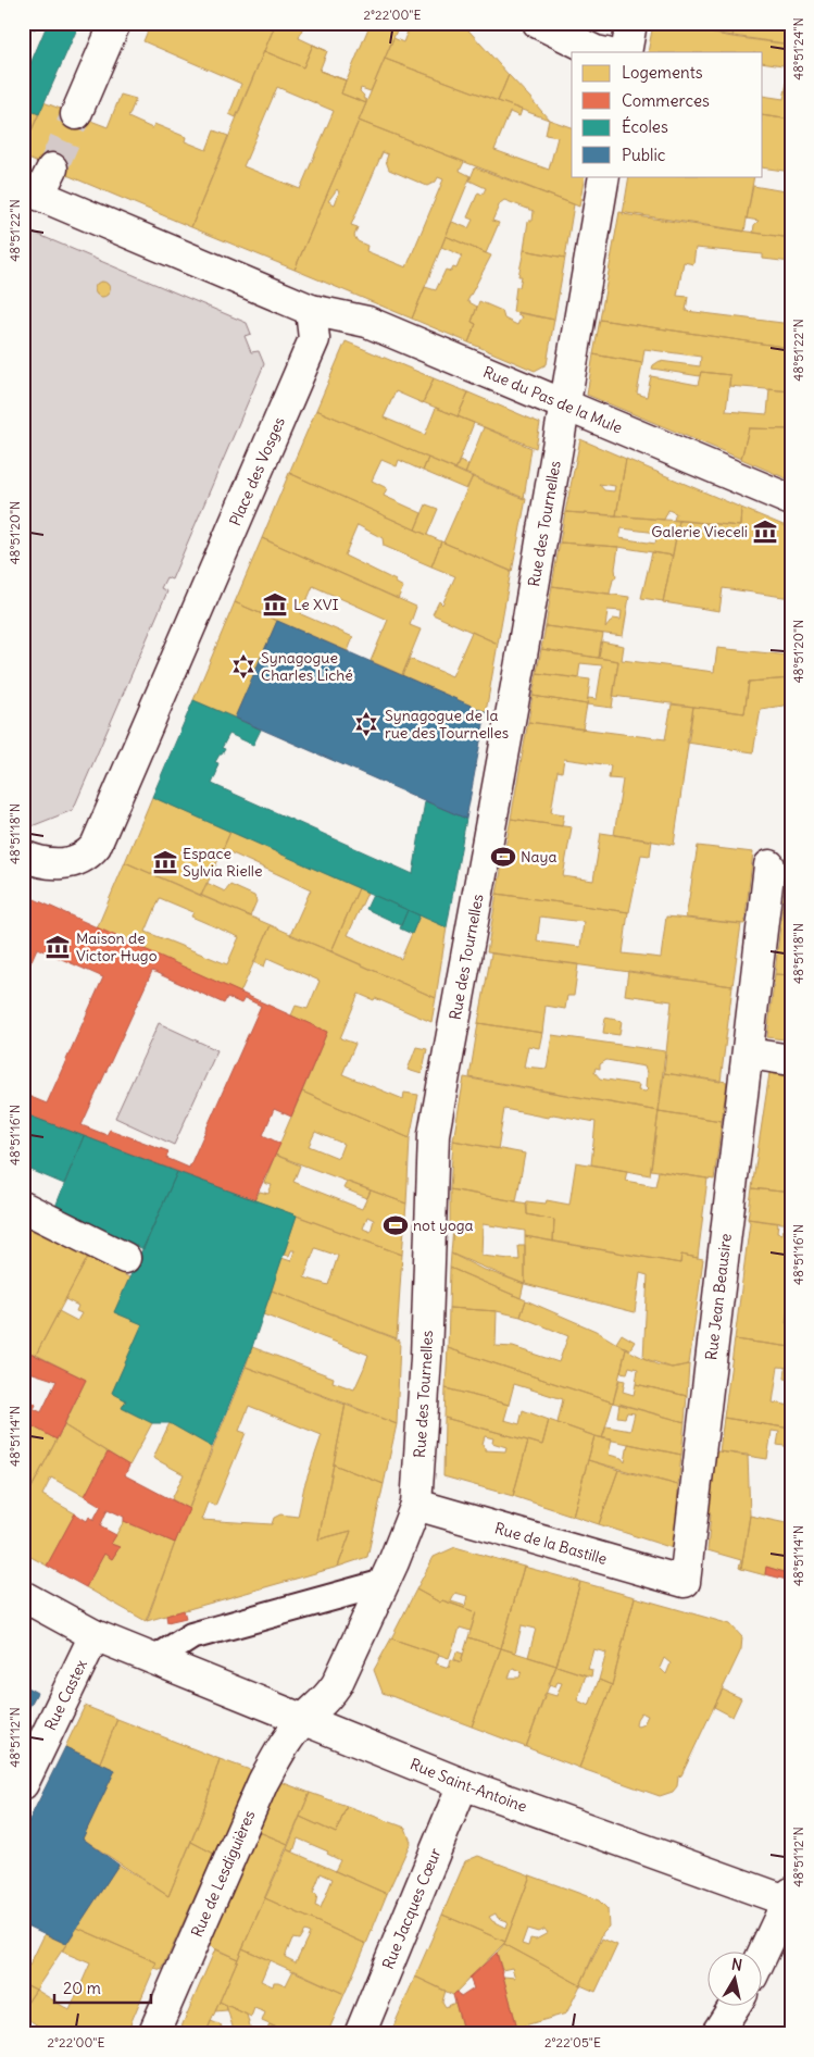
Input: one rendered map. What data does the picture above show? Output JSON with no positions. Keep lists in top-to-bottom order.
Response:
{
  "streets": {
    "street": [
      "Rue du Pas de la Mule",
      "Place des Vosges",
      "Rue des Tournelles",
      "Rue Jean Beausire",
      "Rue de la Bastille",
      "Rue Castex",
      "Rue Saint-Antoine",
      "Rue de Lesdiguières",
      "Rue Jacques Cœur"
    ]
  },
  "crossings": [
    ["Rue du Pas de la Mule", "Place des Vosges"],
    ["Rue du Pas de la Mule", "Rue des Tournelles"],
    ["Rue des Tournelles", "Rue de la Bastille"],
    ["Rue des Tournelles", "Rue Saint-Antoine"],
    ["Rue des Tournelles", "Rue de Lesdiguières"],
    ["Rue Jean Beausire", "Rue de la Bastille"],
    ["Rue Castex", "Rue Saint-Antoine"],
    ["Rue Saint-Antoine", "Rue de Lesdiguières"],
    ["Rue Saint-Antoine", "Rue Jacques Cœur"]
  ],
  "places": {
    "museum": [
      "Galerie Vieceli",
      "Le XVI",
      "Espace Sylvia Rielle",
      "Maison de Victor Hugo"
    ],
    "synagogue": ["Synagogue Charles Liché", "Synagogue de la rue des Tournelles"],
    "sports": ["Naya", "not yoga"]
  },
  "legend": [
    "Logements",
    "Commerces",
    "Écoles",
    "Public"
  ],
  "scale_bar": "20 m",
  "north": "top",
  "coordinates": [
    "2°22'00\"E",
    "48°51'24\"N",
    "48°51'22\"N",
    "48°51'20\"N",
    "48°51'18\"N",
    "48°51'16\"N",
    "48°51'14\"N",
    "48°51'12\"N",
    "2°22'05\"E"
  ]
}
